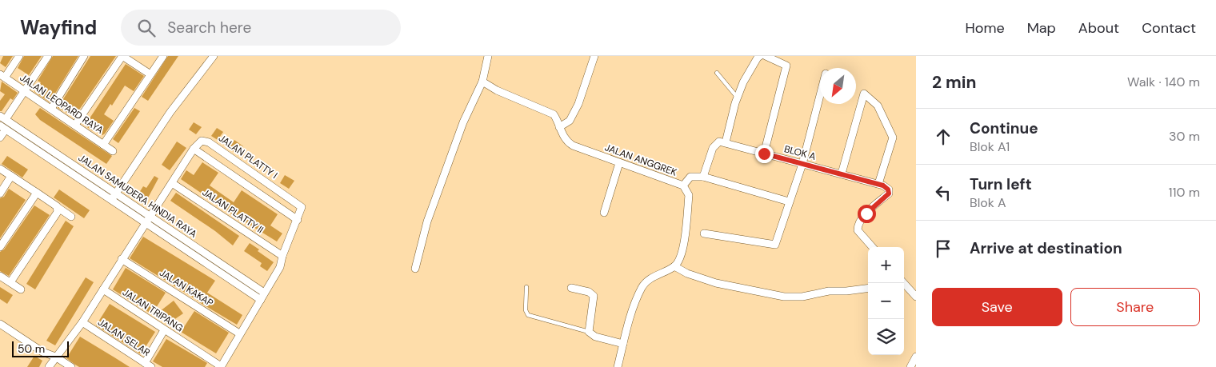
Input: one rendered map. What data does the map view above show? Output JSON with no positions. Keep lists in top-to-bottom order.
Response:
{
  "streets": {
    "street": [
      "JALAN LEOPARD RAYA",
      "BLOK A",
      "JALAN PLATTY I",
      "JALAN ANGGREK",
      "JALAN SAMUDERA HINDIA RAYA",
      "JALAN PLATTY II",
      "JALAN KAKAP",
      "JALAN TRIPANG",
      "JALAN SELAR"
    ]
  },
  "crossings": [
    ["JALAN PLATTY I", "JALAN SAMUDERA HINDIA RAYA"],
    ["JALAN PLATTY I", "JALAN PLATTY II"],
    ["JALAN PLATTY I", "JALAN KAKAP"],
    ["JALAN PLATTY I", "JALAN TRIPANG"]
  ],
  "scale_bar": "50 m",
  "north": "bottom left",
  "page": {
    "header": "Wayfind",
    "search": "Search here",
    "nav": [
      "Home",
      "Map",
      "About",
      "Contact"
    ],
    "heading": ["2 min", "Walk · 140 m"],
    "list": [
      ["Continue", "Blok A1", "30 m"],
      ["Turn left", "Blok A", "110 m"],
      "Arrive at destination"
    ],
    "map_buttons": ["+", "−"],
    "buttons": ["Save", "Share"],
    "scale": "50 m"
  }
}
